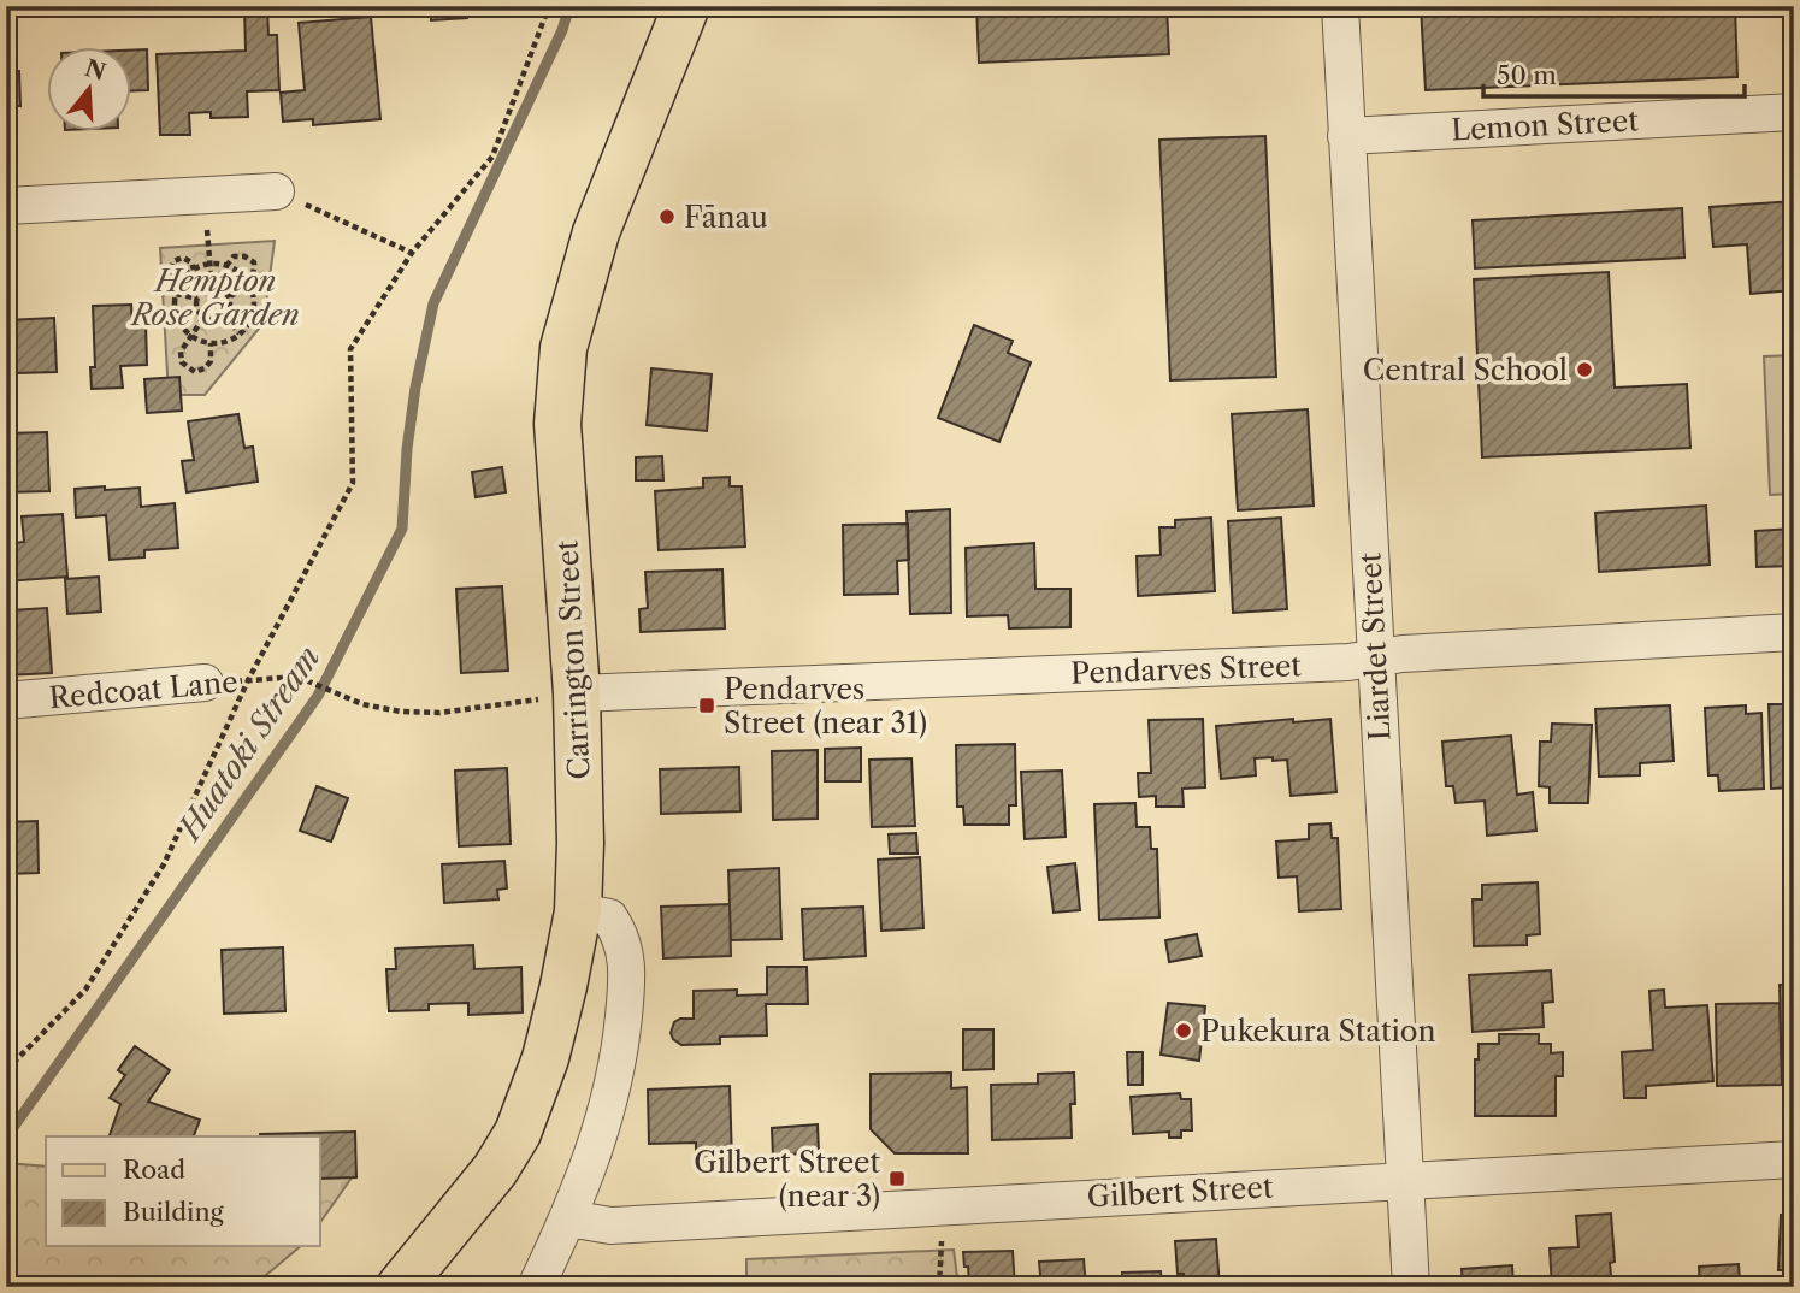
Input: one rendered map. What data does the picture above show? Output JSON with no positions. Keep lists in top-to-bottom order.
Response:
{
  "streets": {
    "main road": ["Carrington Street"],
    "street": [
      "Lemon Street",
      "Liardet Street",
      "Pendarves Street",
      "Redcoat Lane",
      "Gilbert Street"
    ]
  },
  "crossings": [
    ["Lemon Street", "Liardet Street"],
    ["Liardet Street", "Pendarves Street"],
    ["Liardet Street", "Gilbert Street"],
    ["Carrington Street", "Pendarves Street"],
    ["Carrington Street", "Redcoat Lane"],
    ["Pendarves Street", "Redcoat Lane"]
  ],
  "water": ["Huatoki Stream"],
  "parks": ["Hempton Rose Garden"],
  "places": {
    "other": ["Fānau", "Central School", "Pukekura Station"],
    "transit": ["Pendarves Street (near 31)", "Gilbert Street (near 3)"]
  },
  "legend": ["Road", "Building"],
  "scale_bar": "50 m",
  "north": "top"
}
